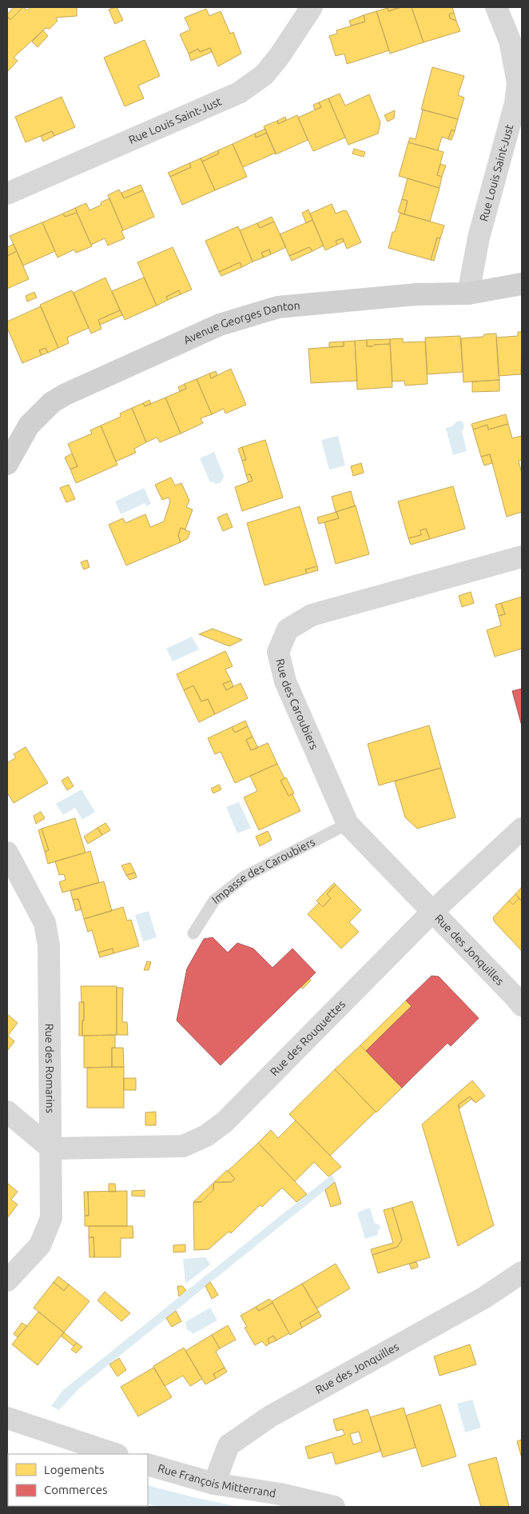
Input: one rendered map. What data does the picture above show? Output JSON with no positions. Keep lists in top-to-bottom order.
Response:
{
  "streets": {
    "street": [
      "Rue Louis Saint-Just",
      "Avenue Georges Danton",
      "Rue des Caroubiers",
      "Rue des Jonquilles",
      "Rue des Rouquettes",
      "Rue des Romarins",
      "Rue François Mitterrand"
    ],
    "lane": ["Impasse des Caroubiers"]
  },
  "crossings": [
    ["Rue Louis Saint-Just", "Avenue Georges Danton"],
    ["Rue des Caroubiers", "Impasse des Caroubiers"],
    ["Rue des Caroubiers", "Rue des Jonquilles"],
    ["Rue des Caroubiers", "Rue des Rouquettes"],
    ["Rue des Jonquilles", "Rue des Rouquettes"],
    ["Rue des Jonquilles", "Rue François Mitterrand"],
    ["Rue des Rouquettes", "Rue des Romarins"]
  ],
  "legend": ["Logements", "Commerces"]
}
